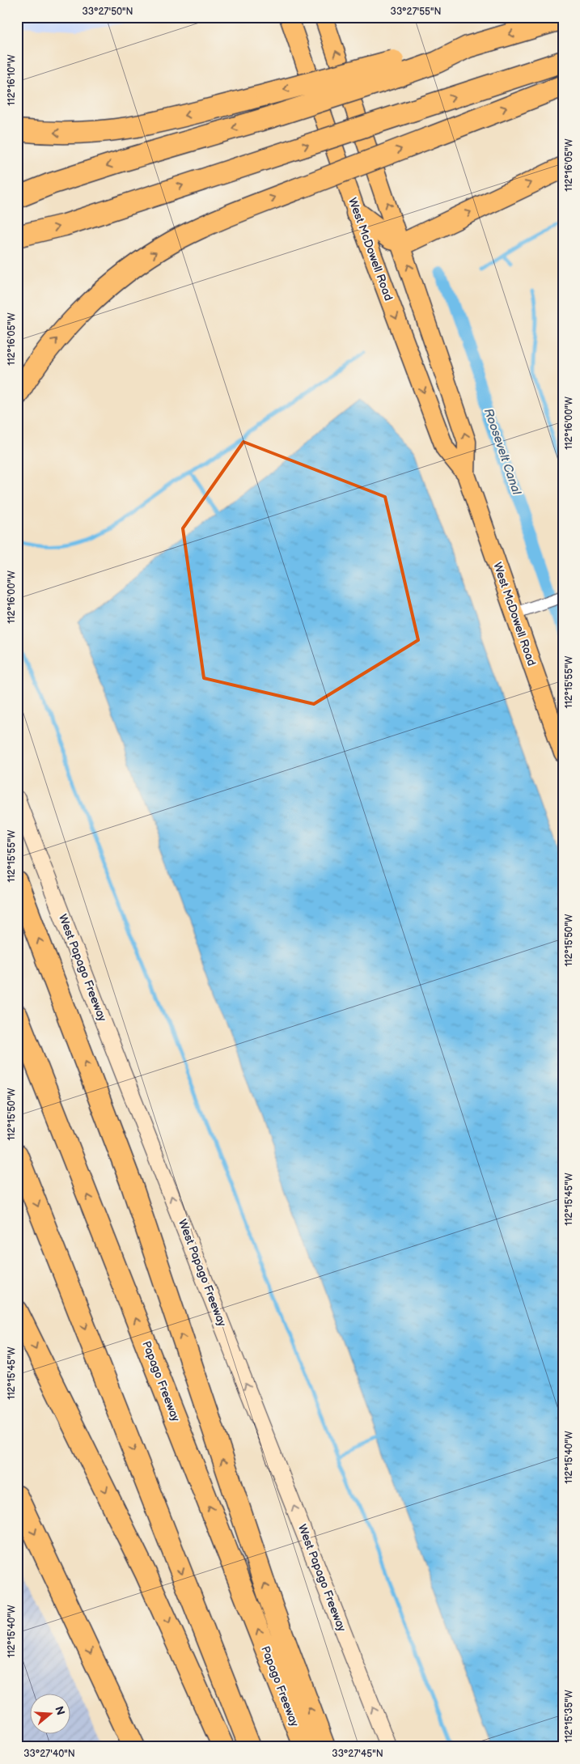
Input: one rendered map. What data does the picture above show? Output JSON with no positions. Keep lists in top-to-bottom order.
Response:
{
  "streets": {
    "highway": ["Papago Freeway"],
    "main road": ["West McDowell Road", "West Papago Freeway"]
  },
  "one_way": ["West Papago Freeway"],
  "water": ["Roosevelt Canal"],
  "north": "right",
  "coordinates": [
    "33°27'50\"N",
    "33°27'55\"N",
    "112°16'10\"W",
    "112°16'05\"W",
    "112°16'00\"W",
    "112°15'55\"W",
    "112°15'50\"W",
    "112°15'45\"W",
    "112°15'40\"W",
    "112°15'35\"W",
    "33°27'40\"N",
    "33°27'45\"N"
  ]
}
